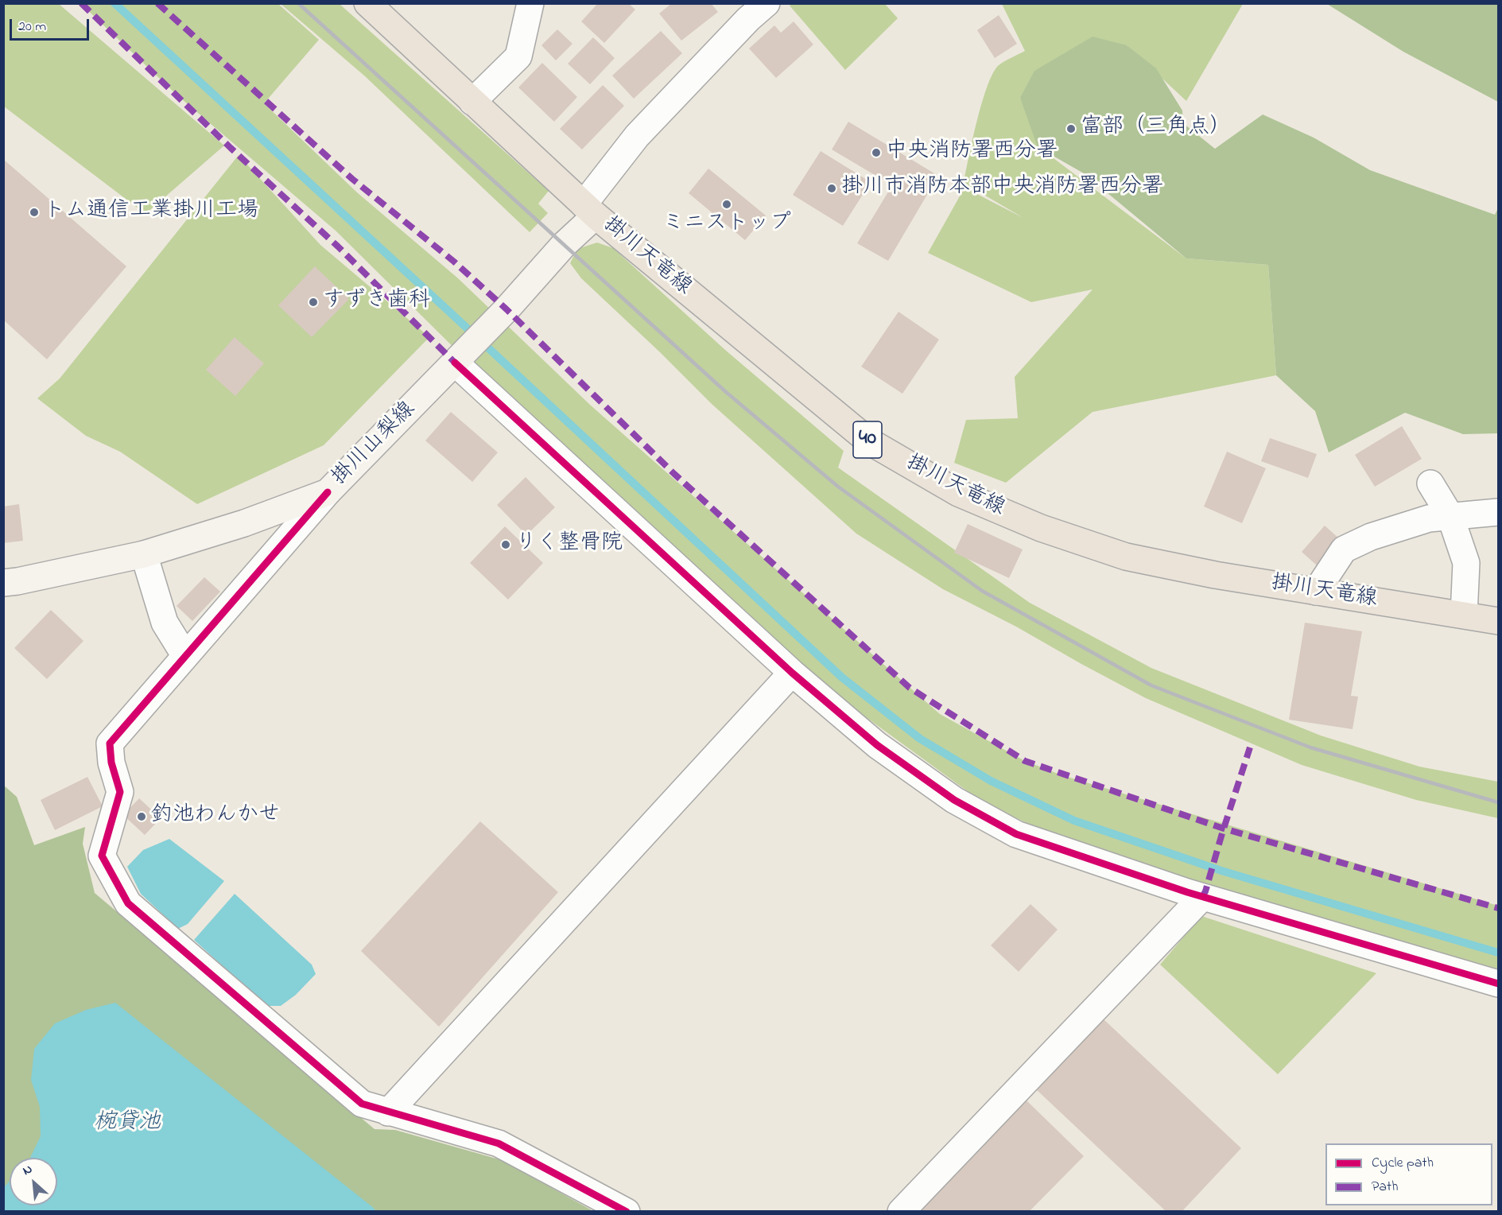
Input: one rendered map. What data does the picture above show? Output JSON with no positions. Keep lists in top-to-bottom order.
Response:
{
  "streets": {
    "main road": ["掛川天竜線", "40", "掛川山梨線"]
  },
  "crossings": [
    ["掛川天竜線", "掛川山梨線"]
  ],
  "water": ["椀貸池"],
  "places": [
    "富部（三角点）",
    "中央消防署西分署",
    "掛川市消防本部中央消防署西分署",
    "ミニストップ",
    "トム通信工業掛川工場",
    "すずき歯科",
    "りく整骨院",
    "釣池わんかせ"
  ],
  "legend": ["Cycle path", "Path"],
  "scale_bar": "20 m",
  "north": "top left"
}
